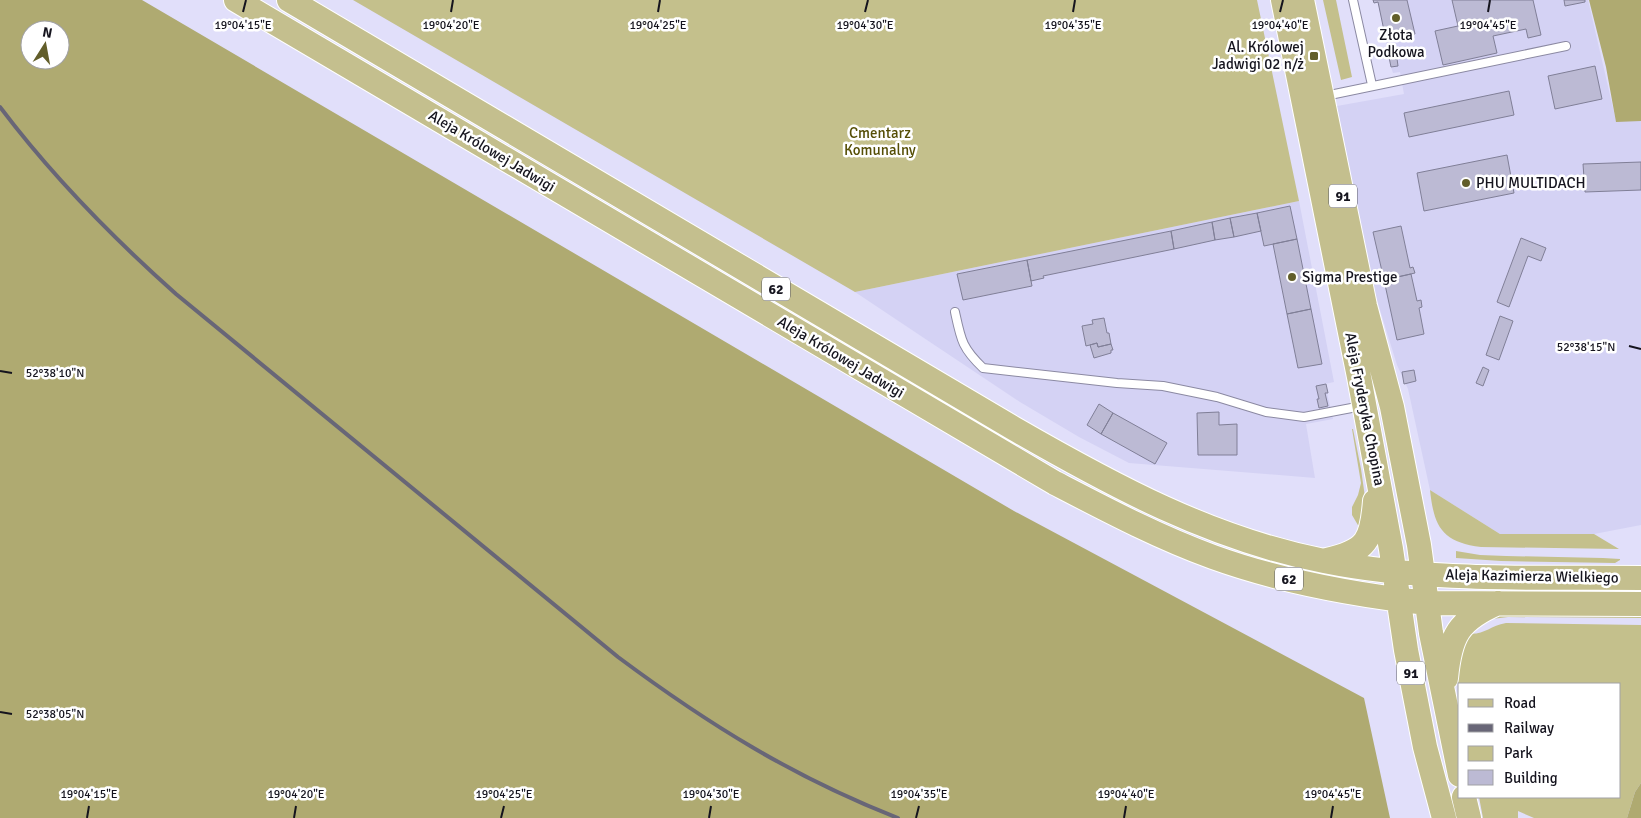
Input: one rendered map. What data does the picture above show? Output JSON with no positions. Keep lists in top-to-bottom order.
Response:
{
  "streets": {
    "main road": [
      "Aleja Królowej Jadwigi",
      "91",
      "62",
      "Aleja Fryderyka Chopina",
      "Aleja Kazimierza Wielkiego"
    ]
  },
  "crossings": [
    ["Aleja Królowej Jadwigi", "62"],
    ["Aleja Królowej Jadwigi", "Aleja Fryderyka Chopina"],
    ["62", "Aleja Fryderyka Chopina"],
    ["62", "Aleja Kazimierza Wielkiego"],
    ["Aleja Fryderyka Chopina", "Aleja Kazimierza Wielkiego"]
  ],
  "parks": ["Cmentarz Komunalny"],
  "places": {
    "other": ["Złota Podkowa", "PHU MULTIDACH", "Sigma Prestige"],
    "transit": ["Al. Królowej Jadwigi 02 n/ż"]
  },
  "legend": [
    "Road",
    "Railway",
    "Park",
    "Building"
  ],
  "north": "top",
  "coordinates": [
    "19°04'15\"E",
    "19°04'20\"E",
    "19°04'25\"E",
    "19°04'30\"E",
    "19°04'35\"E",
    "19°04'40\"E",
    "19°04'45\"E",
    "52°38'15\"N",
    "52°38'10\"N",
    "52°38'05\"N"
  ]
}
